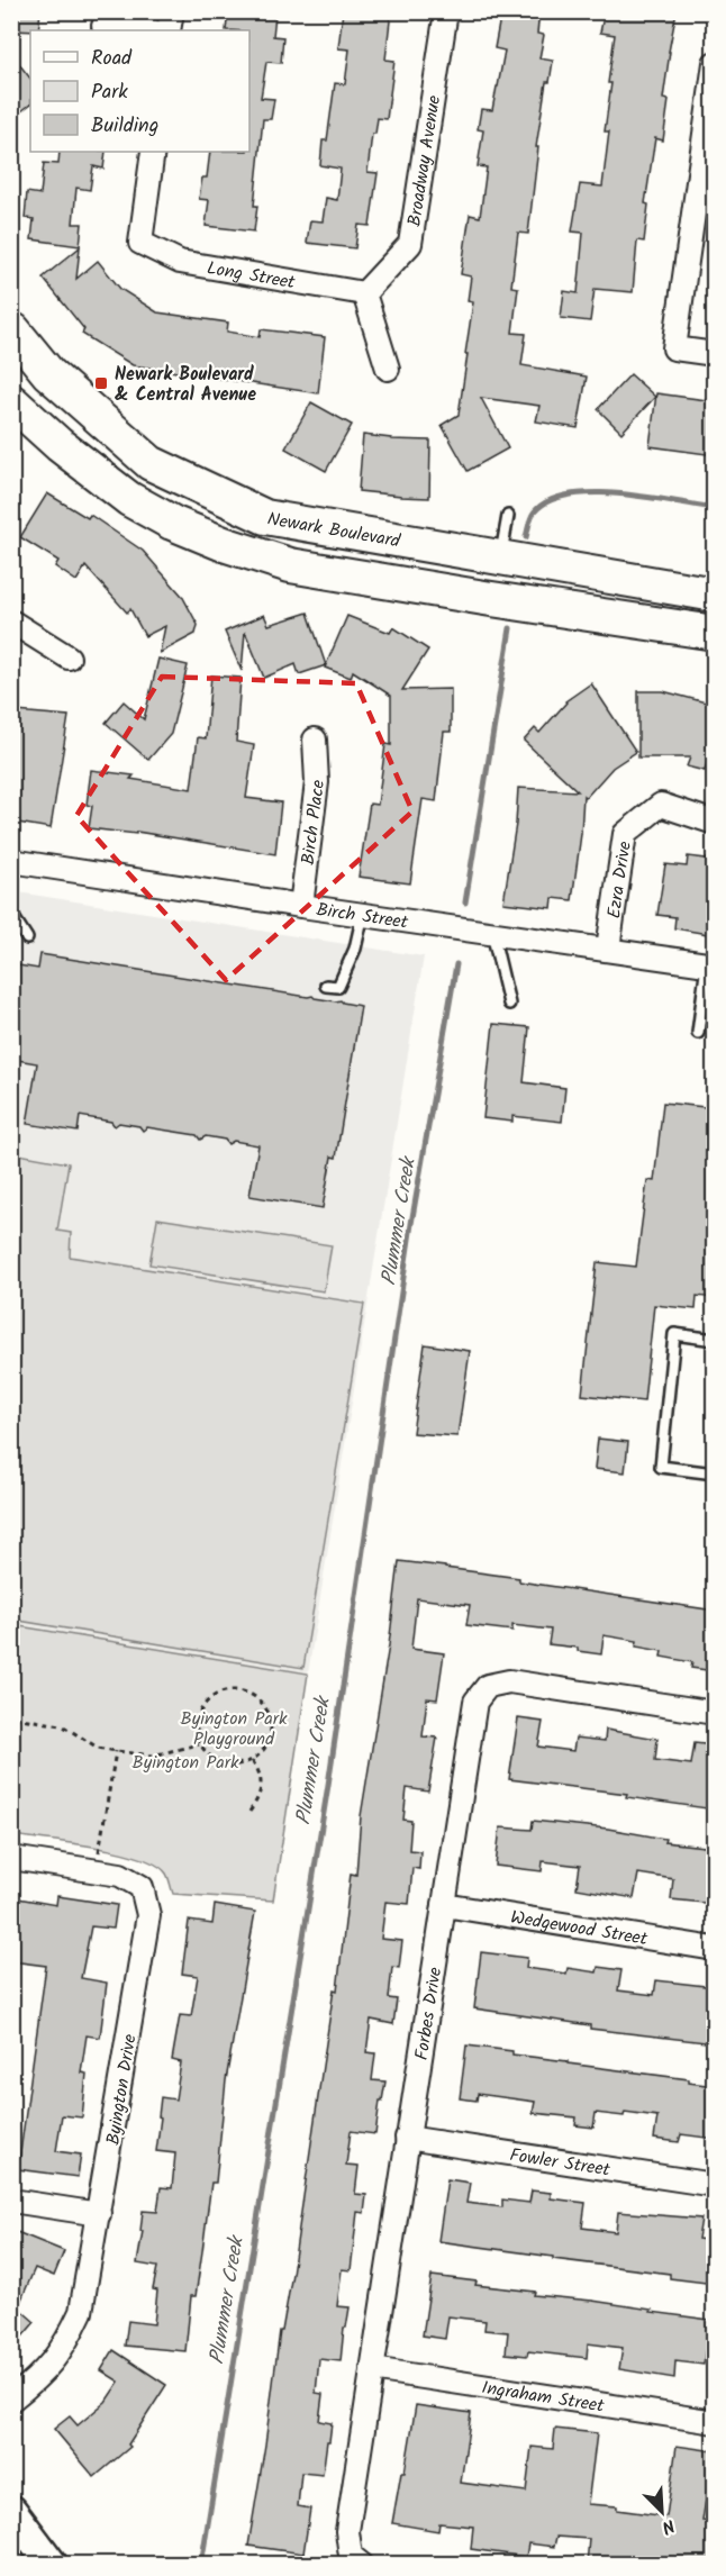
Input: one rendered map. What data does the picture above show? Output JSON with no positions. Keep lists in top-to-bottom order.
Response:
{
  "streets": {
    "main road": ["Newark Boulevard"],
    "street": [
      "Broadway Avenue",
      "Long Street",
      "Birch Place",
      "Ezra Drive",
      "Birch Street",
      "Wedgewood Street",
      "Forbes Drive",
      "Byington Drive",
      "Fowler Street",
      "Ingraham Street"
    ]
  },
  "crossings": [
    ["Broadway Avenue", "Long Street"],
    ["Birch Place", "Birch Street"],
    ["Ezra Drive", "Birch Street"],
    ["Wedgewood Street", "Forbes Drive"],
    ["Forbes Drive", "Fowler Street"],
    ["Forbes Drive", "Ingraham Street"]
  ],
  "water": ["Plummer Creek"],
  "parks": ["Byington Park Playground", "Byington Park"],
  "places": {
    "transit": ["Newark Boulevard & Central Avenue"]
  },
  "legend": ["Road", "Park", "Building"],
  "north": "bottom right"
}
